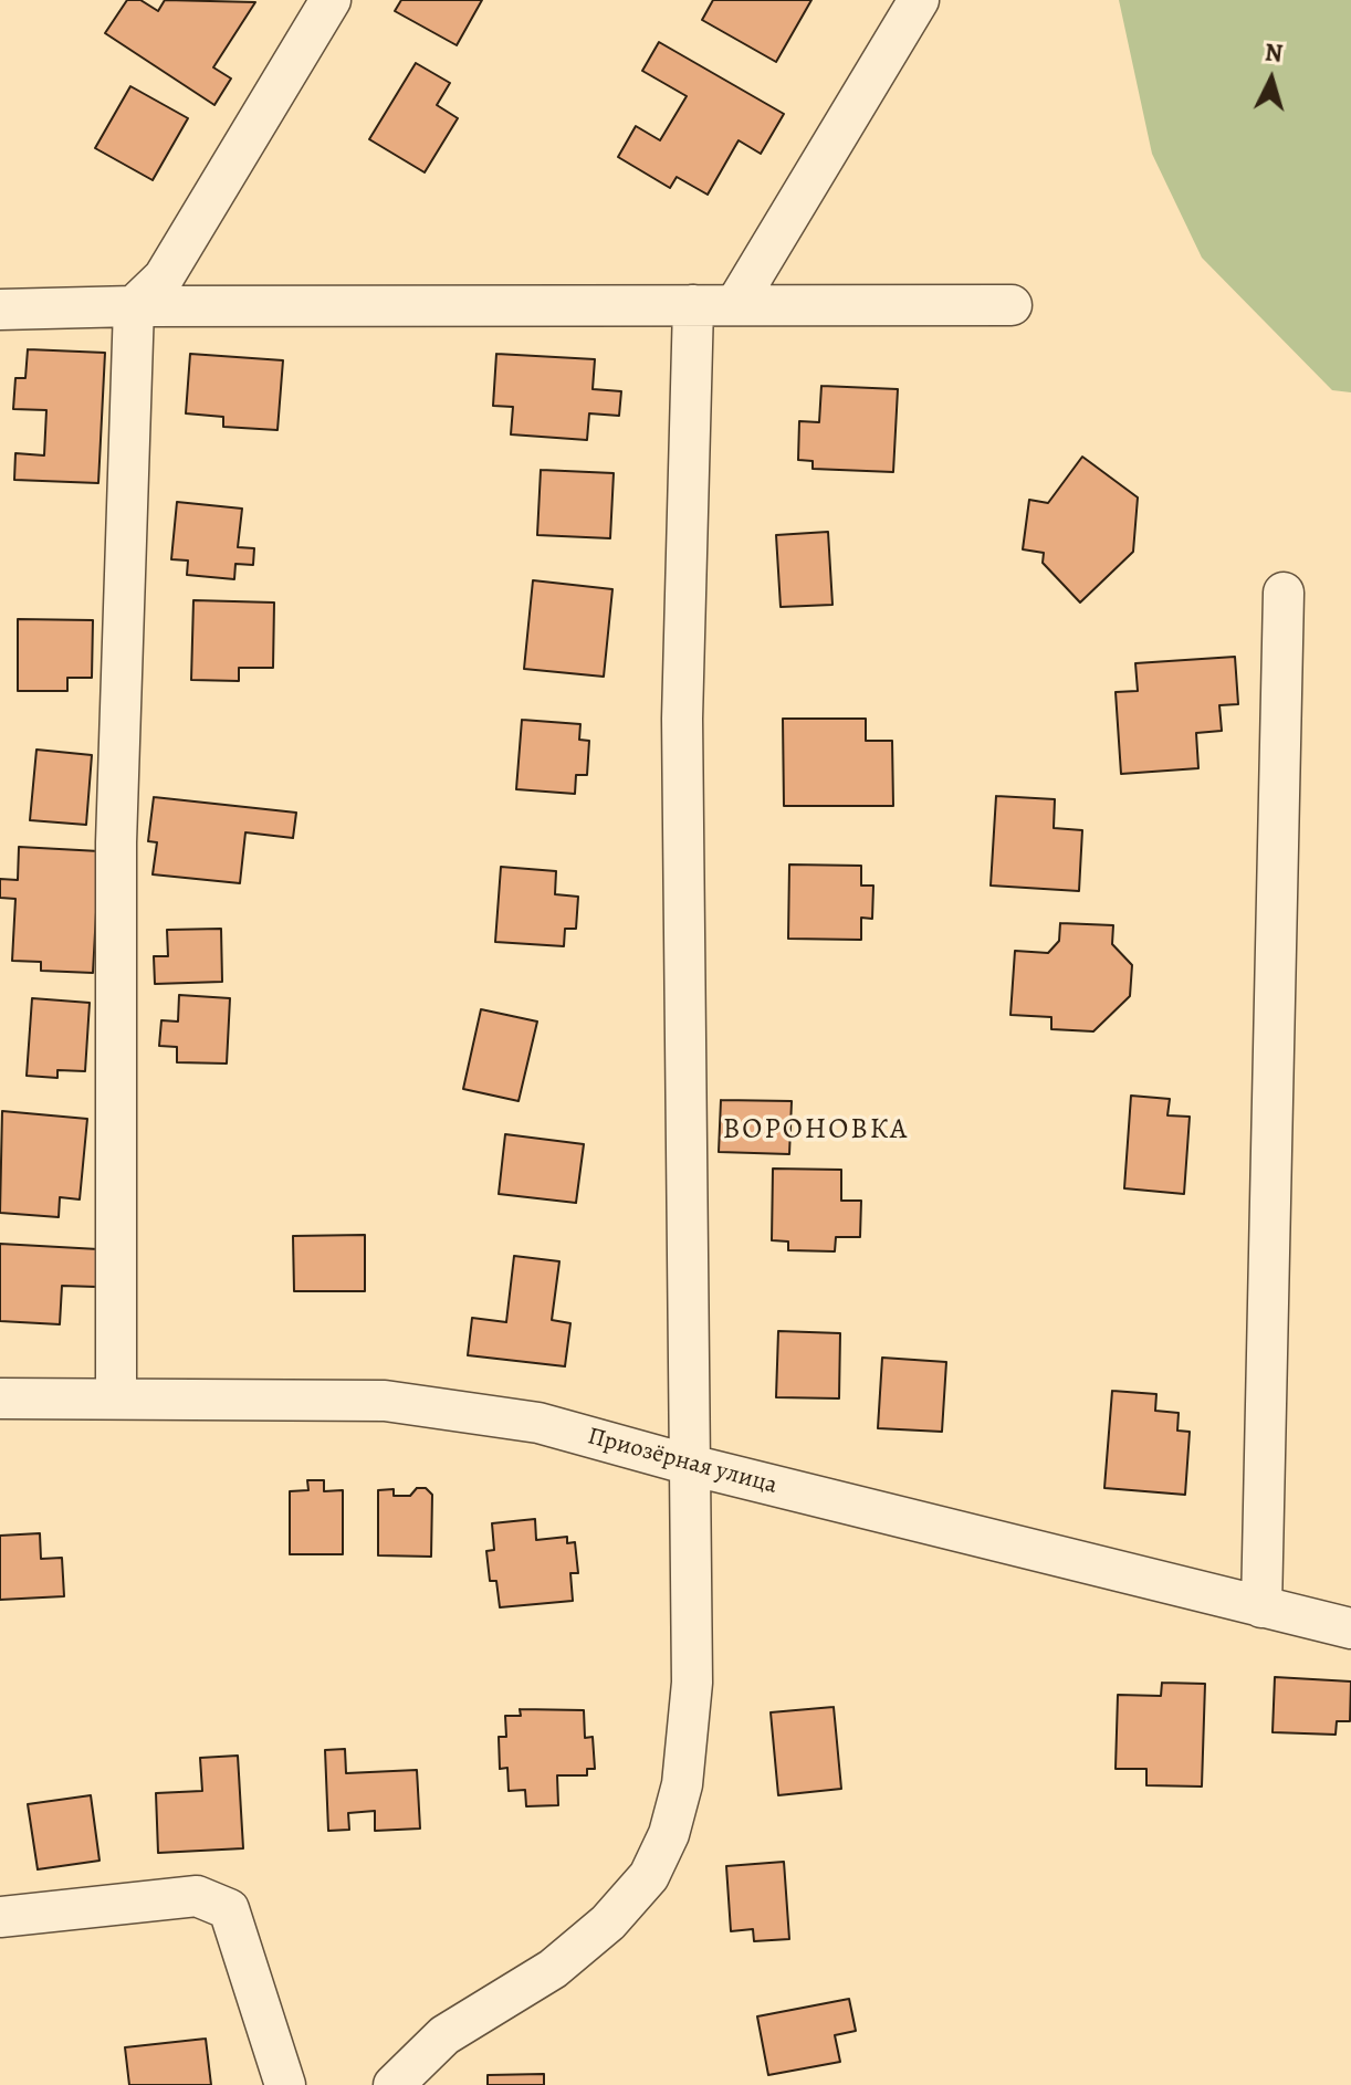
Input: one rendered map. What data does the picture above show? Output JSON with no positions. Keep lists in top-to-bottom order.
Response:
{
  "streets": {
    "street": ["Приозёрная улица"]
  },
  "districts": ["ВОРОНОВКА"],
  "north": "top"
}
